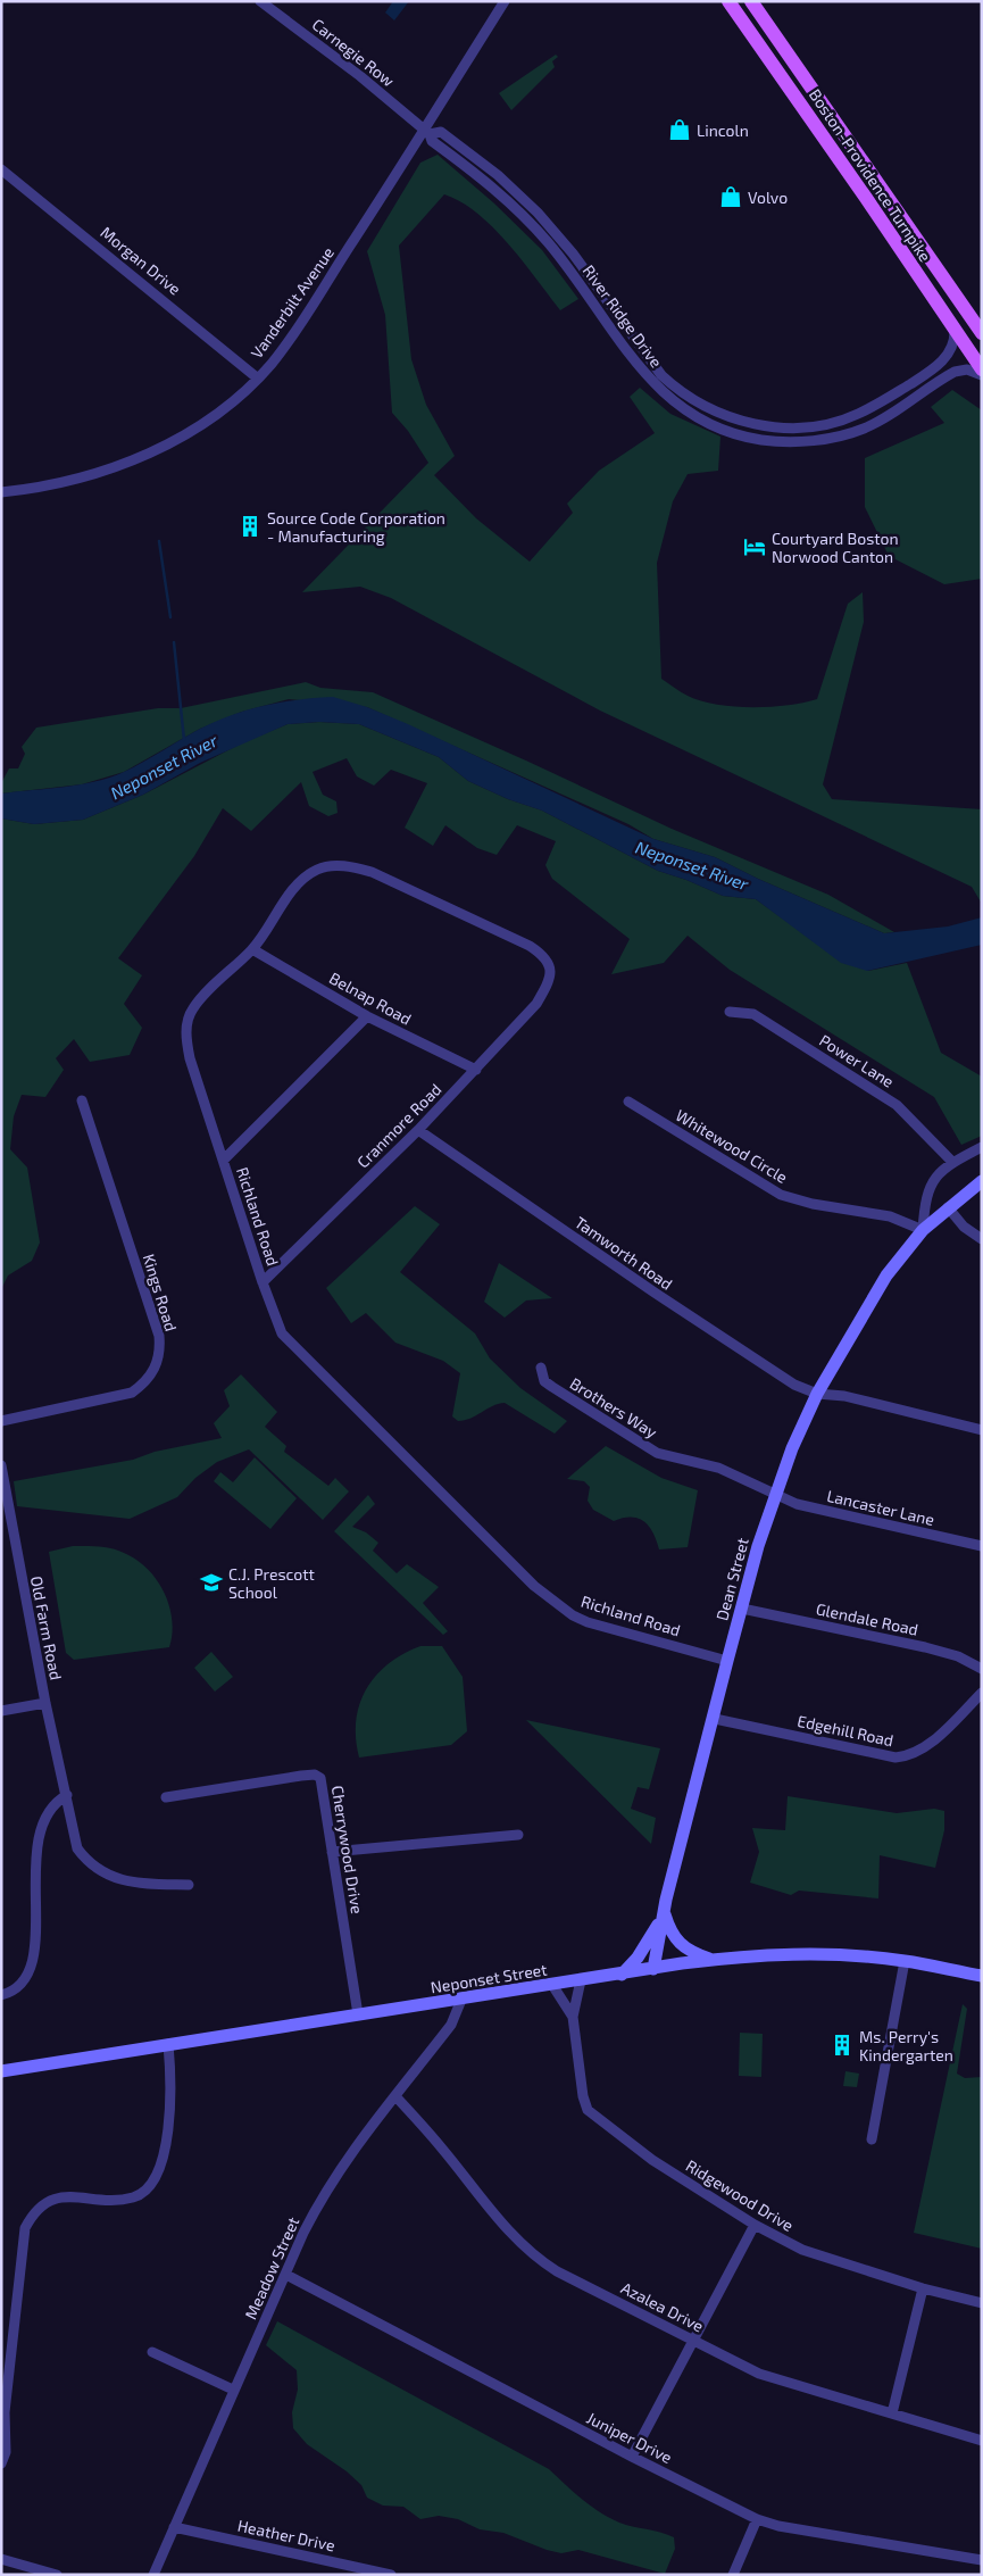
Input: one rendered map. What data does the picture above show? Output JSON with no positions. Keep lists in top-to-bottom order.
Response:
{
  "streets": {
    "main road": ["Boston-Providence Turnpike", "Dean Street", "Neponset Street"],
    "street": [
      "Carnegie Row",
      "Morgan Drive",
      "Vanderbilt Avenue",
      "River Ridge Drive",
      "Belnap Road",
      "Power Lane",
      "Cranmore Road",
      "Whitewood Circle",
      "Richland Road",
      "Tamworth Road",
      "Kings Road",
      "Brothers Way",
      "Lancaster Lane",
      "Glendale Road",
      "Old Farm Road",
      "Edgehill Road",
      "Cherrywood Drive",
      "Ridgewood Drive",
      "Meadow Street",
      "Azalea Drive",
      "Juniper Drive",
      "Heather Drive"
    ]
  },
  "crossings": [
    ["Carnegie Row", "Vanderbilt Avenue"],
    ["Carnegie Row", "River Ridge Drive"],
    ["Boston-Providence Turnpike", "River Ridge Drive"],
    ["Morgan Drive", "Vanderbilt Avenue"],
    ["Vanderbilt Avenue", "River Ridge Drive"],
    ["Belnap Road", "Cranmore Road"],
    ["Belnap Road", "Richland Road"],
    ["Cranmore Road", "Richland Road"],
    ["Cranmore Road", "Tamworth Road"],
    ["Whitewood Circle", "Dean Street"],
    ["Richland Road", "Dean Street"],
    ["Tamworth Road", "Dean Street"],
    ["Brothers Way", "Lancaster Lane"],
    ["Brothers Way", "Dean Street"],
    ["Lancaster Lane", "Dean Street"],
    ["Dean Street", "Glendale Road"],
    ["Dean Street", "Edgehill Road"],
    ["Dean Street", "Neponset Street"],
    ["Cherrywood Drive", "Neponset Street"],
    ["Neponset Street", "Ridgewood Drive"],
    ["Neponset Street", "Meadow Street"],
    ["Meadow Street", "Azalea Drive"],
    ["Meadow Street", "Juniper Drive"],
    ["Meadow Street", "Heather Drive"]
  ],
  "water": ["Neponset River"],
  "places": {
    "shop": ["Lincoln", "Volvo"],
    "building": ["Source Code Corporation - Manufacturing", "Ms. Perry's Kindergarten"],
    "hotel": ["Courtyard Boston Norwood Canton"],
    "school or university": ["C.J. Prescott School"]
  }
}
